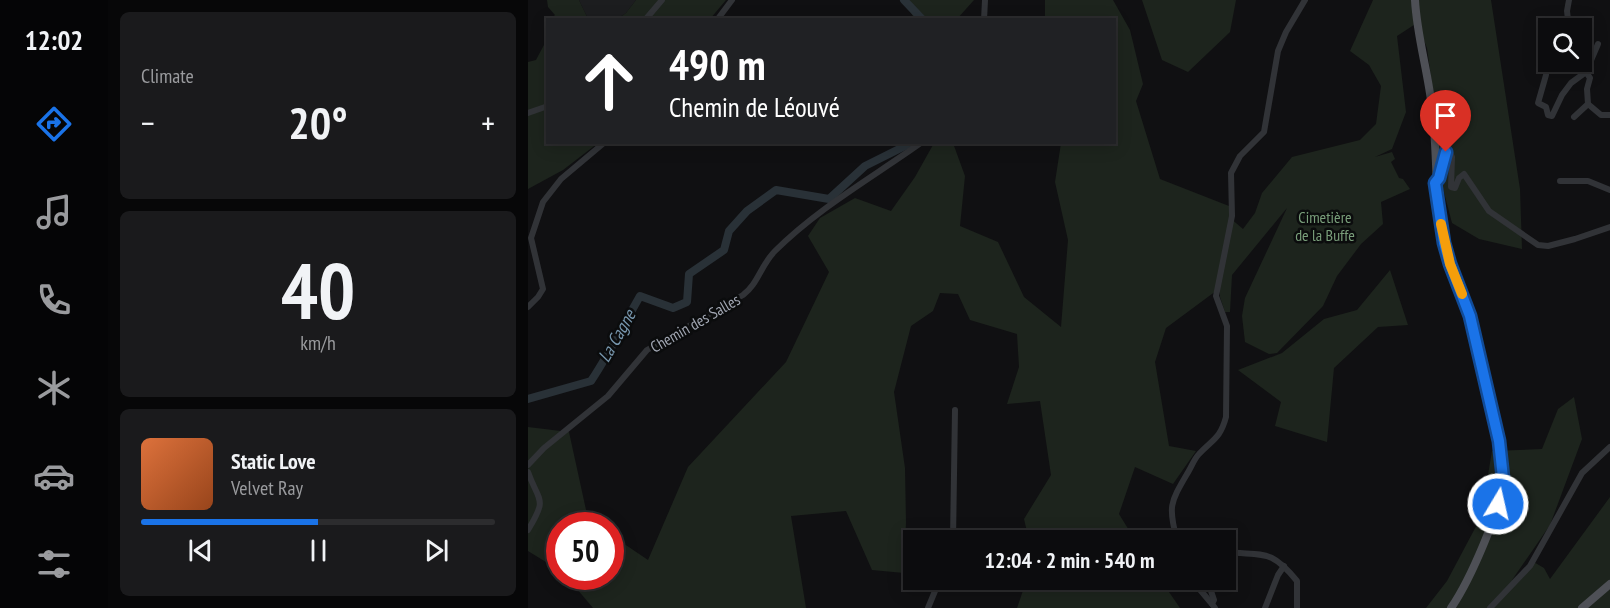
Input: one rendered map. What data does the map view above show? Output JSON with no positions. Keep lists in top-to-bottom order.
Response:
{
  "streets": {
    "street": ["Chemin des Salles"]
  },
  "water": ["La Cagne"],
  "parks": ["Cimetière de la Buffe"],
  "page": {
    "tabs": "12:02",
    "tile": [
      "Climate",
      ["40", "km/h"]
    ],
    "turn": ["490 m", "Chemin de Léouvé"],
    "heat": ["−", "20°", "+"],
    "song": ["Static Love", "Velvet Ray"],
    "limit": "50",
    "trip": "12:04 · 2 min · 540 m"
  }
}
